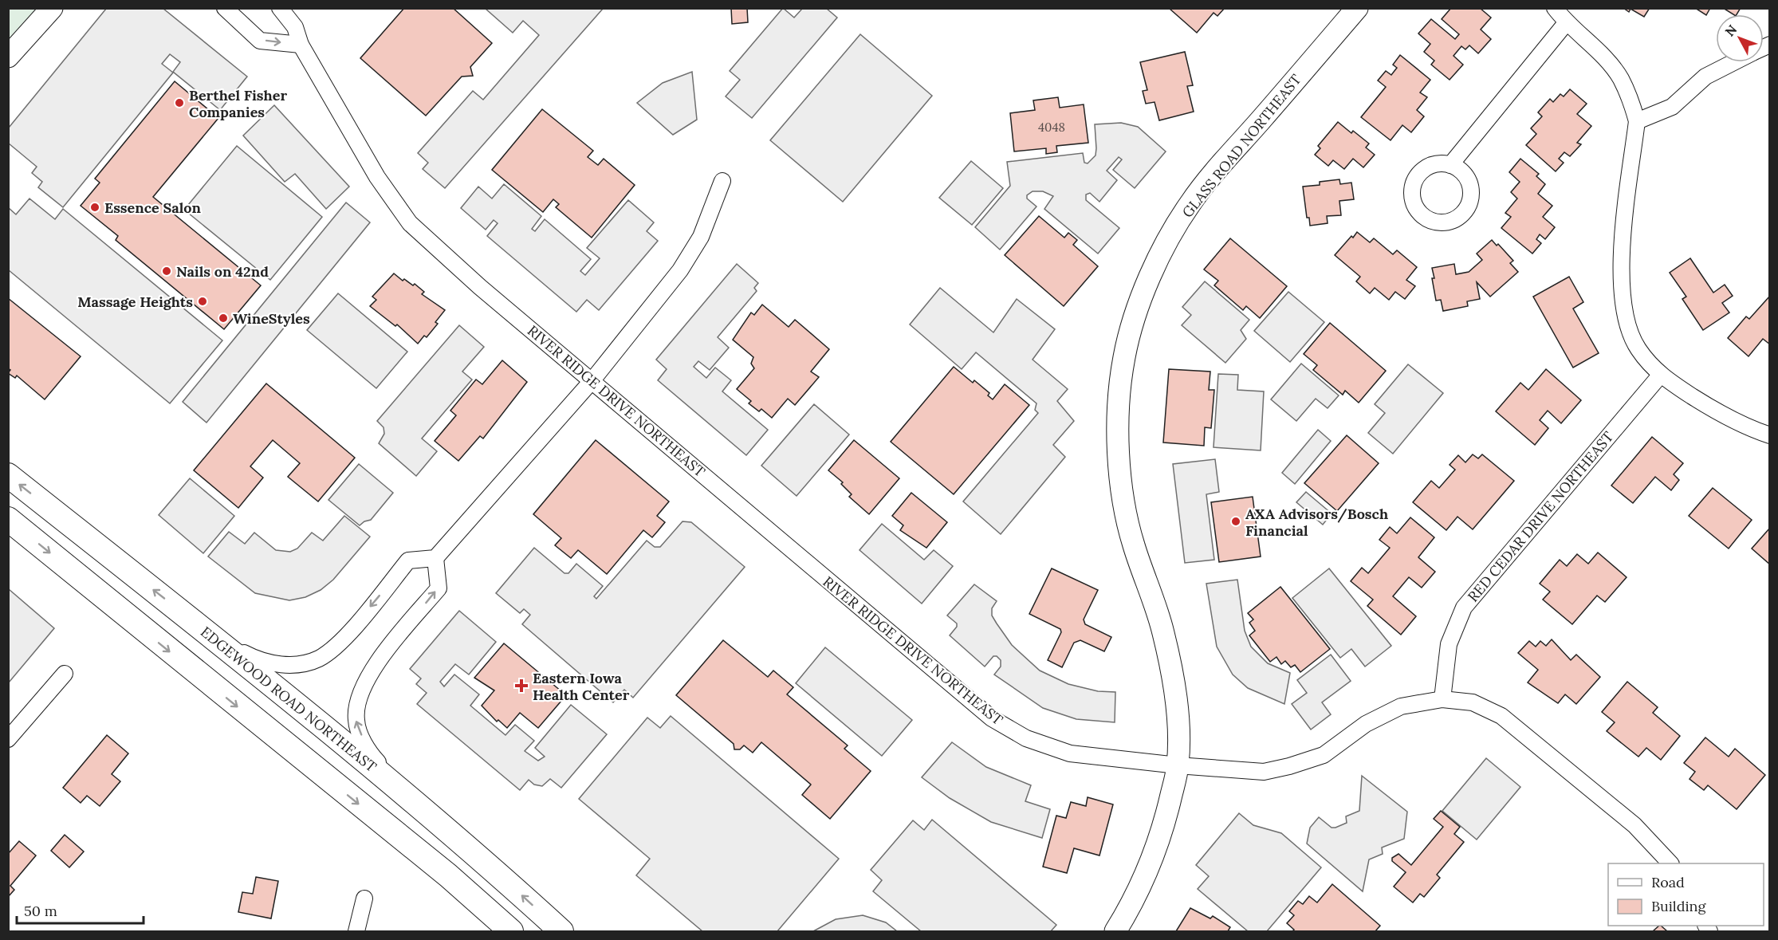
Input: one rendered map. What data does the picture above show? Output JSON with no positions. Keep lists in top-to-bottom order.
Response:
{
  "streets": {
    "main road": ["EDGEWOOD ROAD NORTHEAST"],
    "street": ["GLASS ROAD NORTHEAST", "RIVER RIDGE DRIVE NORTHEAST", "RED CEDAR DRIVE NORTHEAST"]
  },
  "crossings": [
    ["GLASS ROAD NORTHEAST", "RIVER RIDGE DRIVE NORTHEAST"],
    ["RIVER RIDGE DRIVE NORTHEAST", "RED CEDAR DRIVE NORTHEAST"]
  ],
  "places": {
    "other": [
      "Berthel Fisher Companies",
      "Essence Salon",
      "Nails on 42nd",
      "Massage Heights",
      "WineStyles",
      "AXA Advisors/Bosch Financial"
    ],
    "health": ["Eastern Iowa Health Center"]
  },
  "house_numbers": ["4048"],
  "legend": ["Road", "Building"],
  "scale_bar": "50 m",
  "north": "top left"
}
